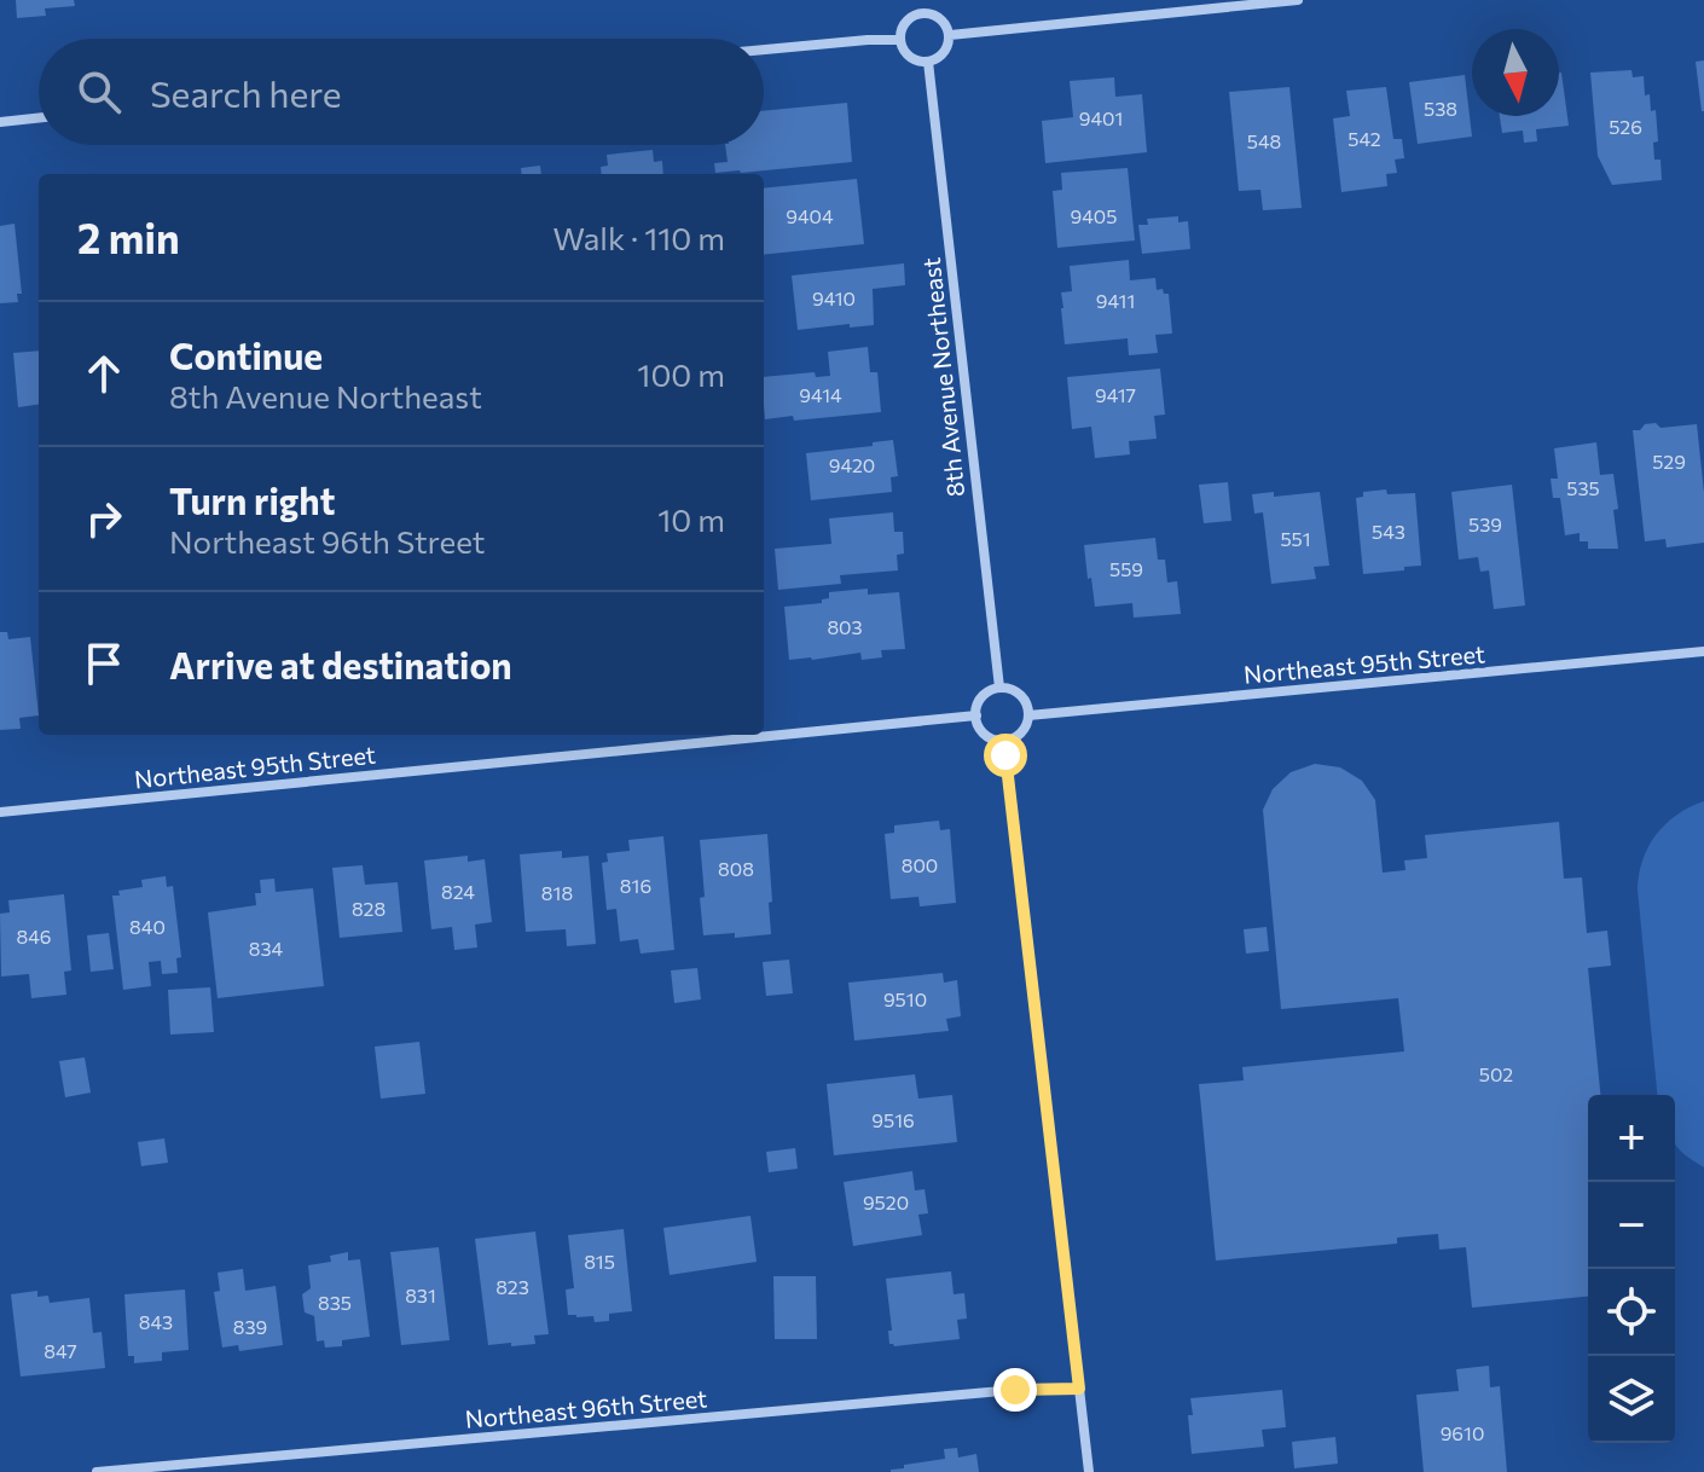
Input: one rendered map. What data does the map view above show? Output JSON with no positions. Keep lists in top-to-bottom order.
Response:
{
  "streets": {
    "street": ["8th Avenue Northeast", "Northeast 95th Street", "Northeast 96th Street"]
  },
  "crossings": [
    ["8th Avenue Northeast", "Northeast 95th Street"]
  ],
  "house_numbers": [
    "538",
    "9401",
    "526",
    "542",
    "548",
    "9404",
    "9405",
    "9410",
    "9411",
    "9414",
    "9417",
    "529",
    "9420",
    "535",
    "539",
    "543",
    "551",
    "559",
    "803",
    "800",
    "808",
    "816",
    "824",
    "818",
    "828",
    "840",
    "846",
    "834",
    "9510",
    "502",
    "9516",
    "9520",
    "815",
    "823",
    "831",
    "835",
    "843",
    "839",
    "847",
    "9610"
  ],
  "north": "bottom",
  "page": {
    "search": "Search here",
    "heading": ["2 min", "Walk · 110 m"],
    "list": [
      ["Continue", "8th Avenue Northeast", "100 m"],
      ["Turn right", "Northeast 96th Street", "10 m"],
      "Arrive at destination"
    ],
    "map_buttons": ["+", "−"]
  }
}
